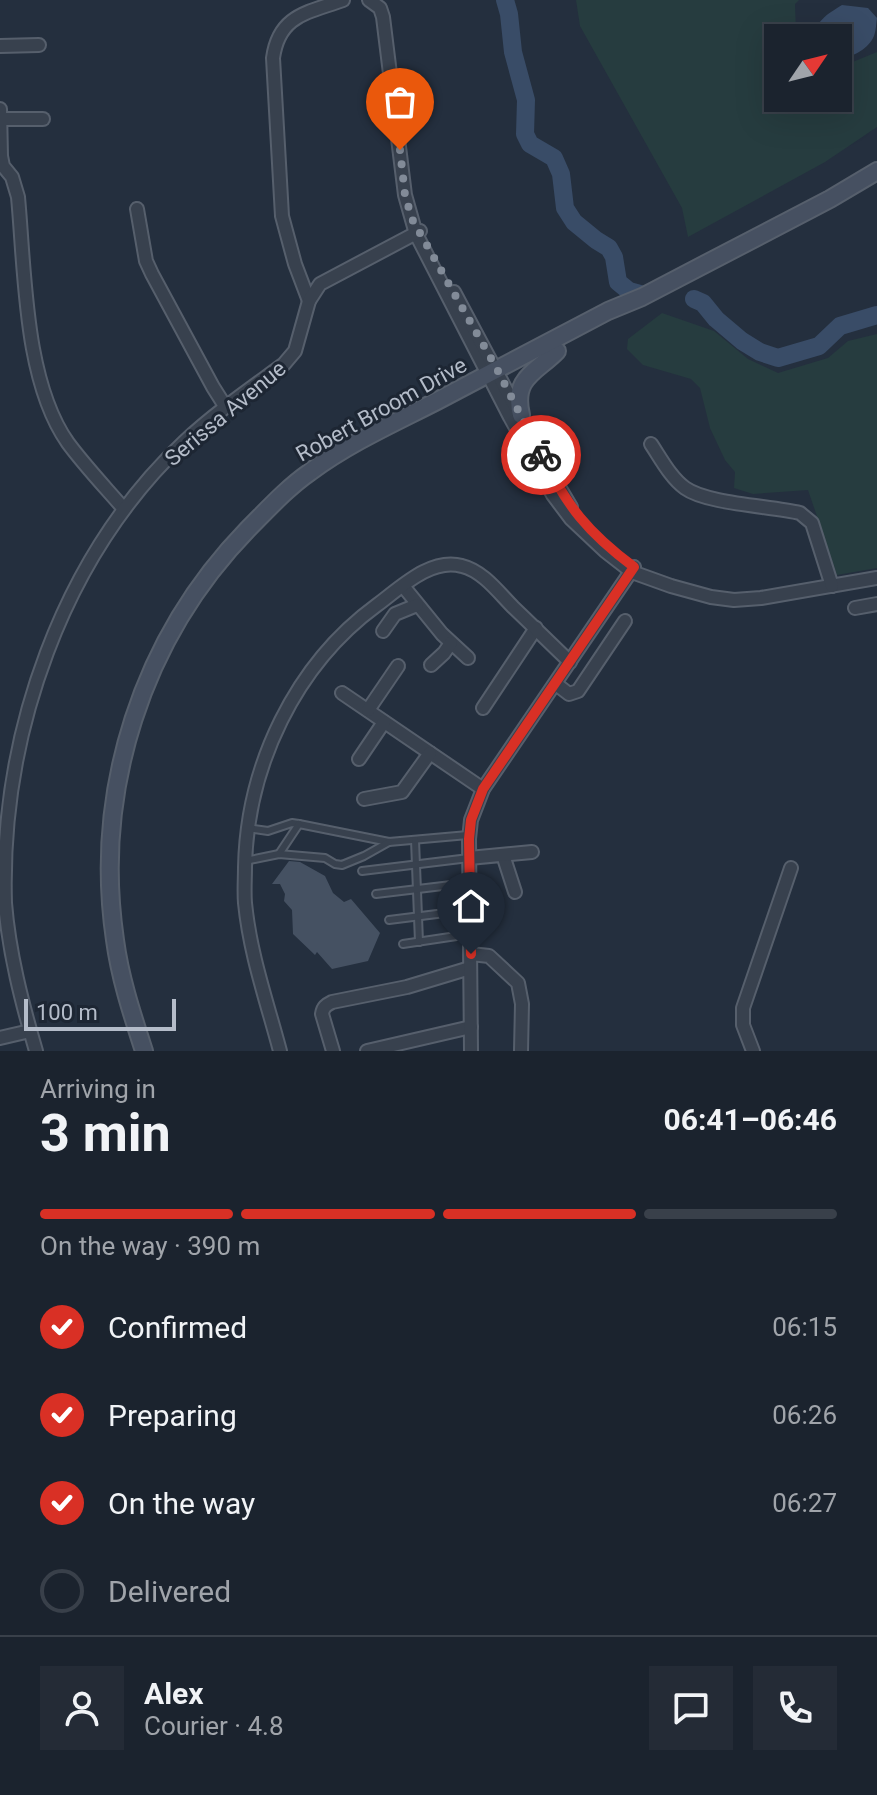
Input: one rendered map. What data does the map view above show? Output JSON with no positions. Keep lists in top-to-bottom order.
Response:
{
  "streets": {
    "street": ["Robert Broom Drive", "Serissa Avenue"]
  },
  "scale_bar": "100 m",
  "north": "top right",
  "page": {
    "scale": "100 m",
    "heading": ["3 min", "Arriving in", "06:41–06:46"],
    "panel": ["Alex", "Courier · 4.8"],
    "bar": "On the way · 390 m",
    "list": [
      ["Confirmed", "06:15"],
      ["Preparing", "06:26"],
      ["On the way", "06:27"],
      "Delivered"
    ]
  }
}
